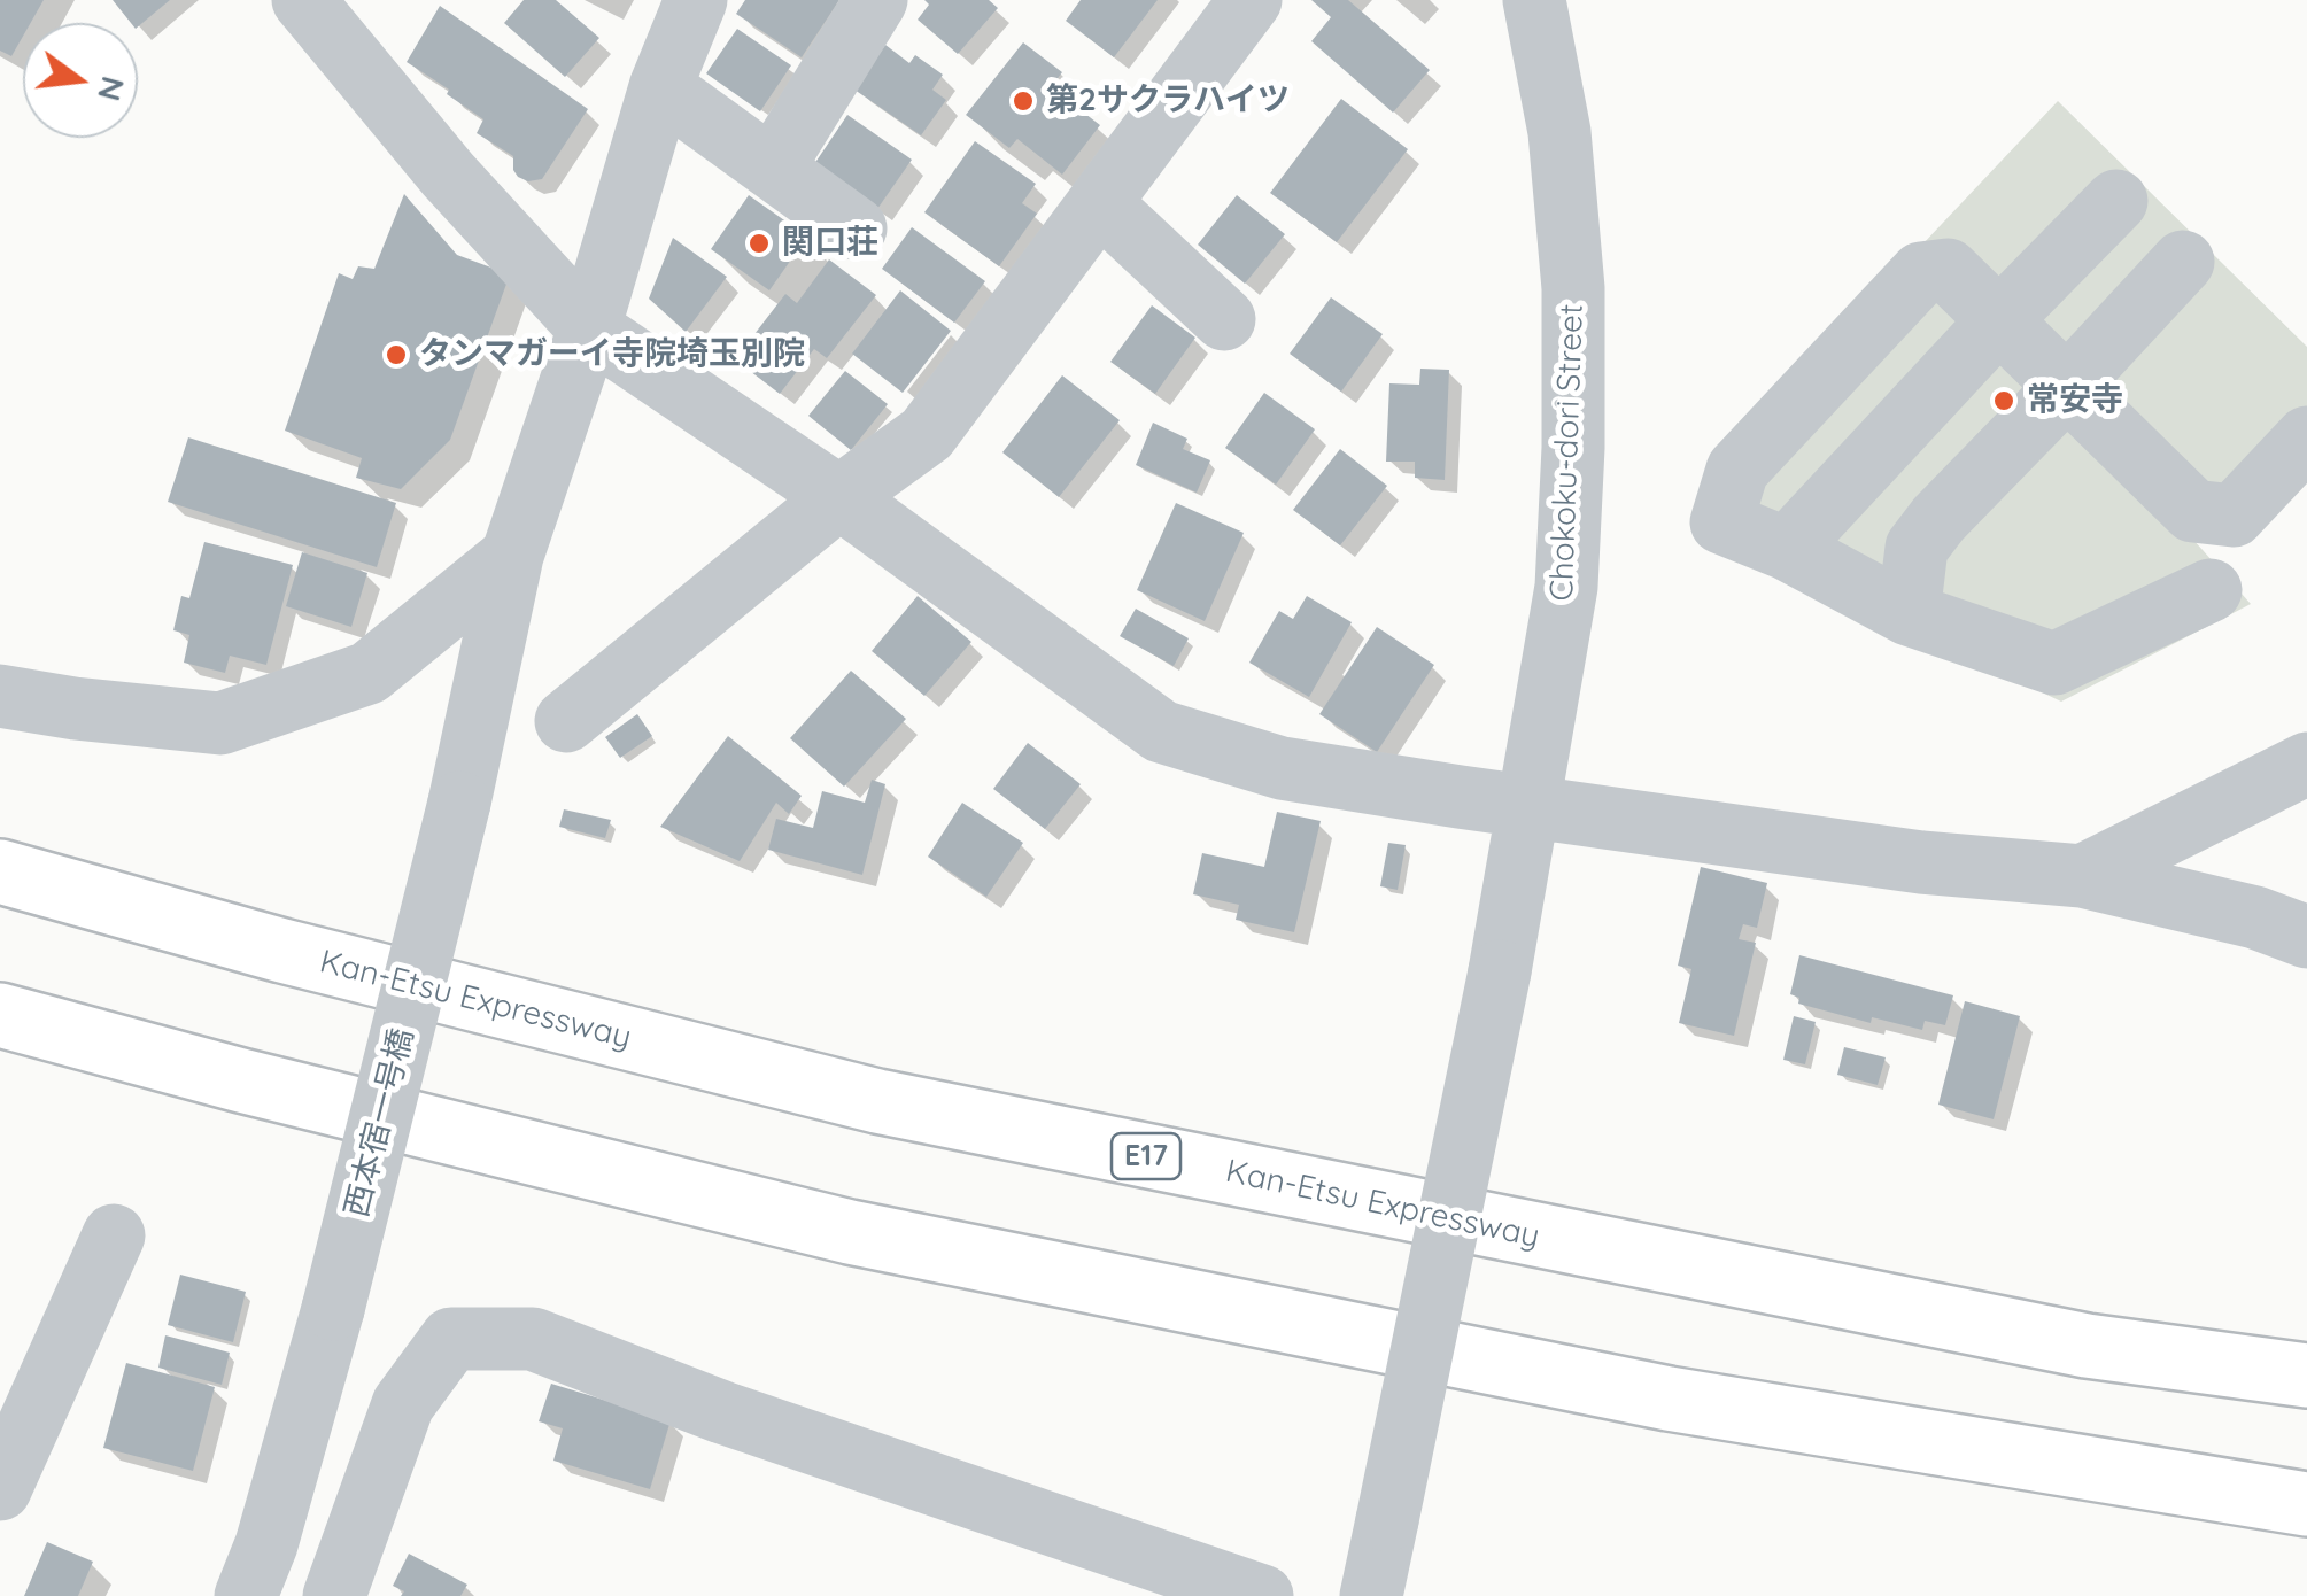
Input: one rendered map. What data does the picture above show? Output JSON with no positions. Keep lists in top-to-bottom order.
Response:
{
  "streets": {
    "highway": ["Kan-Etsu Expressway", "E17"],
    "street": ["Chokoku-dori Street", "西本宿一号橋"]
  },
  "places": [
    "第2サクラハイツ",
    "関口荘",
    "タンマガーイ寺院埼玉別院",
    "常安寺"
  ],
  "north": "right"
}
